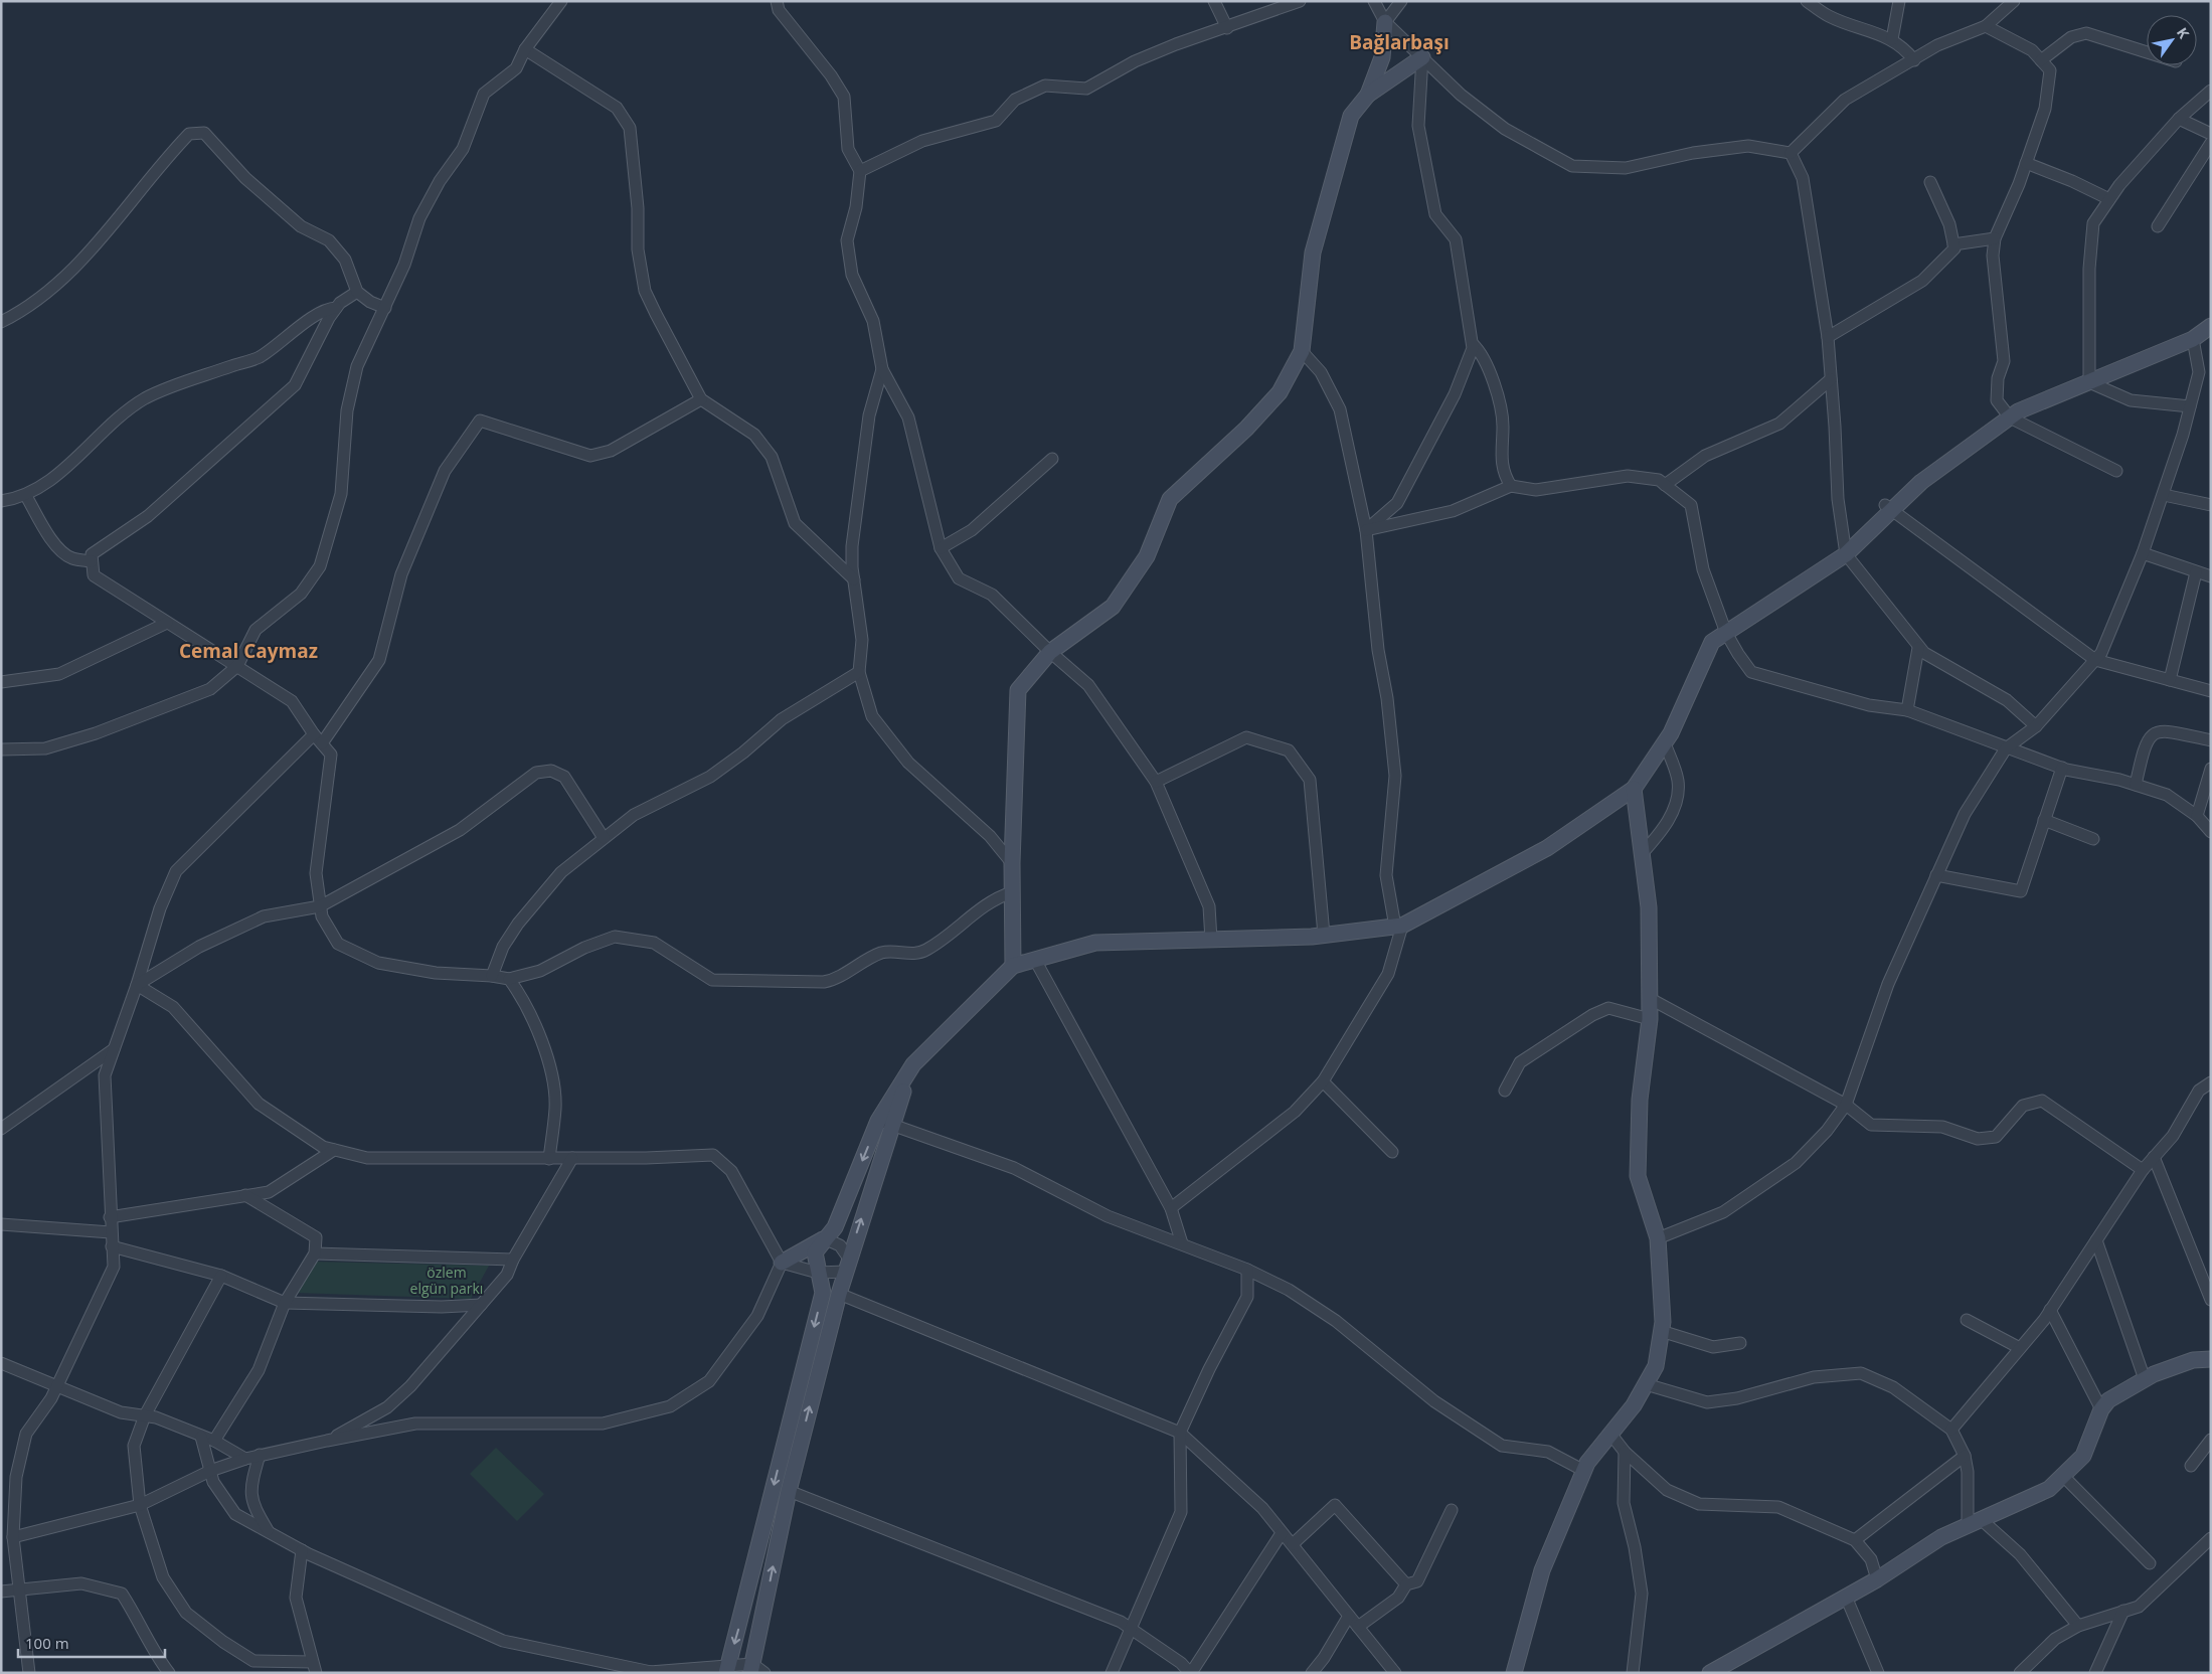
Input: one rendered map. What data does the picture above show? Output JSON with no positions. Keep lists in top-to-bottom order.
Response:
{
  "districts": ["Bağlarbaşı", "Cemal Caymaz"],
  "parks": ["özlem elgün parkı"],
  "scale_bar": "100 m",
  "north": "top right"
}
